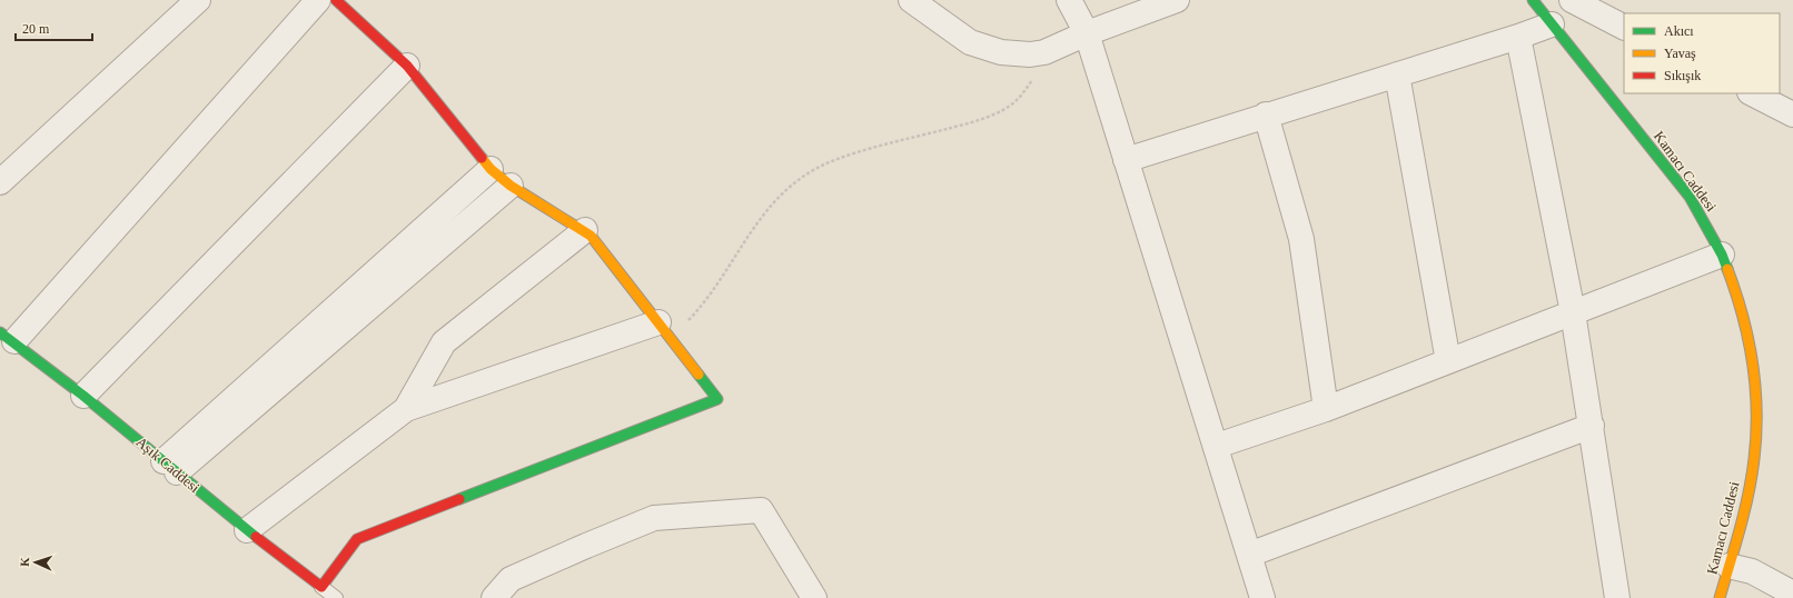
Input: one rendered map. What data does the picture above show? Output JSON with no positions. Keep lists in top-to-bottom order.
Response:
{
  "streets": {
    "street": ["Kamacı Caddesi", "Aşık Caddesi"]
  },
  "legend": ["Akıcı", "Yavaş", "Sıkışık"],
  "scale_bar": "20 m",
  "north": "left"
}
